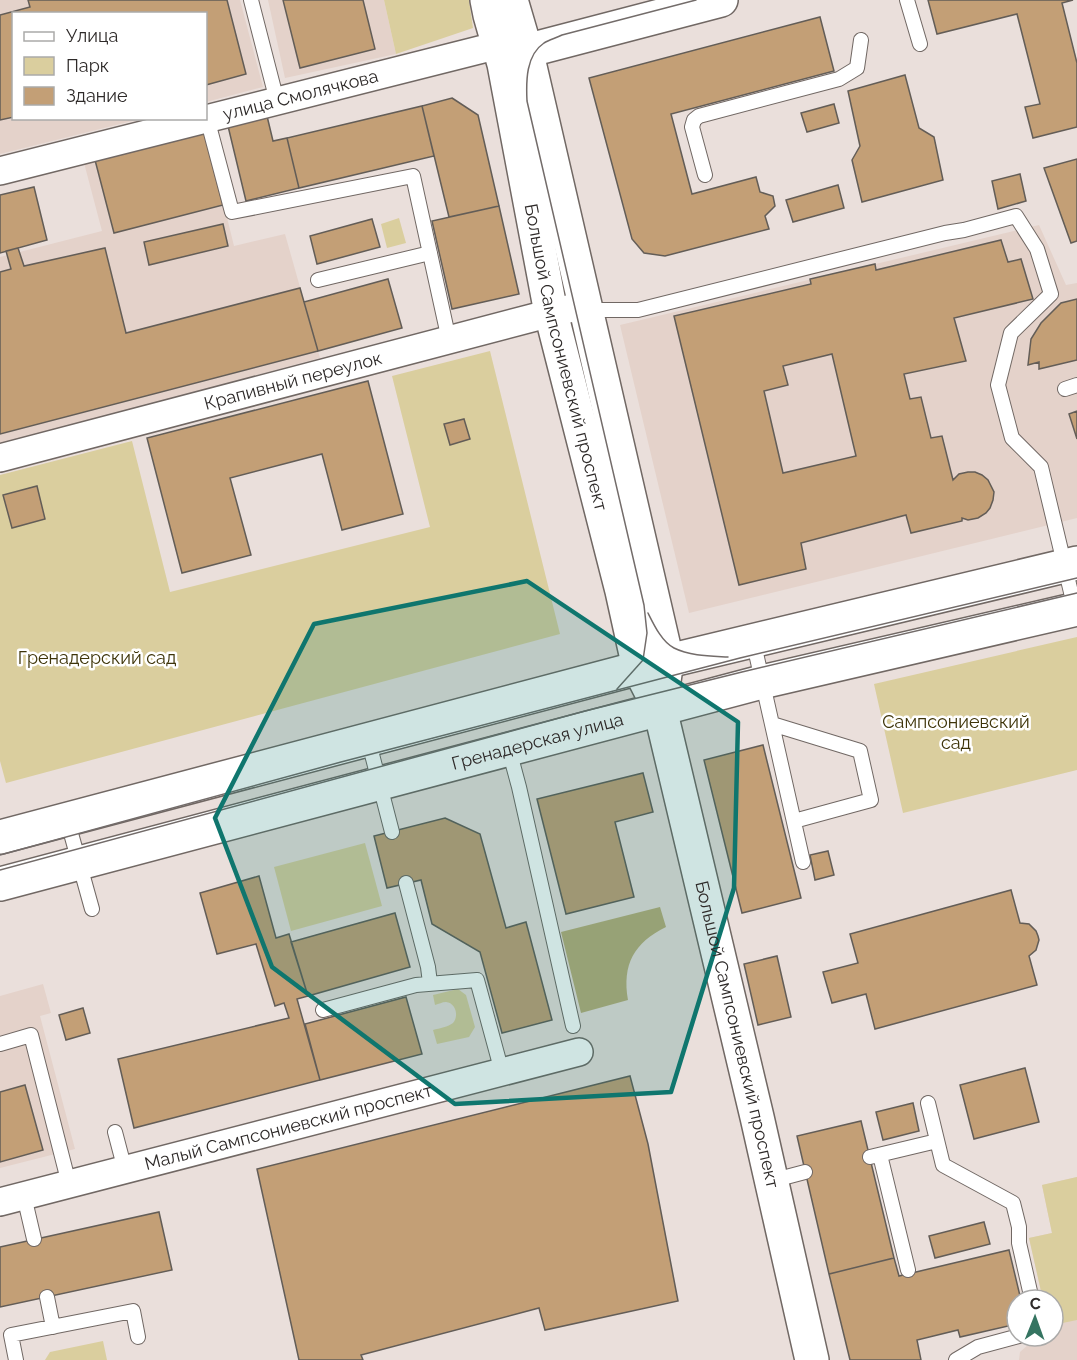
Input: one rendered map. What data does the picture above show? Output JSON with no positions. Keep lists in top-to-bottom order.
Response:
{
  "streets": {
    "street": [
      "улица Смолячкова",
      "Большой Сампсониевский проспект",
      "Крапивный переулок",
      "Гренадерская улица",
      "Малый Сампсониевский проспект"
    ]
  },
  "crossings": [
    ["улица Смолячкова", "Большой Сампсониевский проспект"],
    ["Большой Сампсониевский проспект", "Крапивный переулок"],
    ["Большой Сампсониевский проспект", "Гренадерская улица"]
  ],
  "parks": ["Гренадерский сад", "Сампсониевский сад"],
  "legend": ["Улица", "Парк", "Здание"],
  "north": "top"
}
